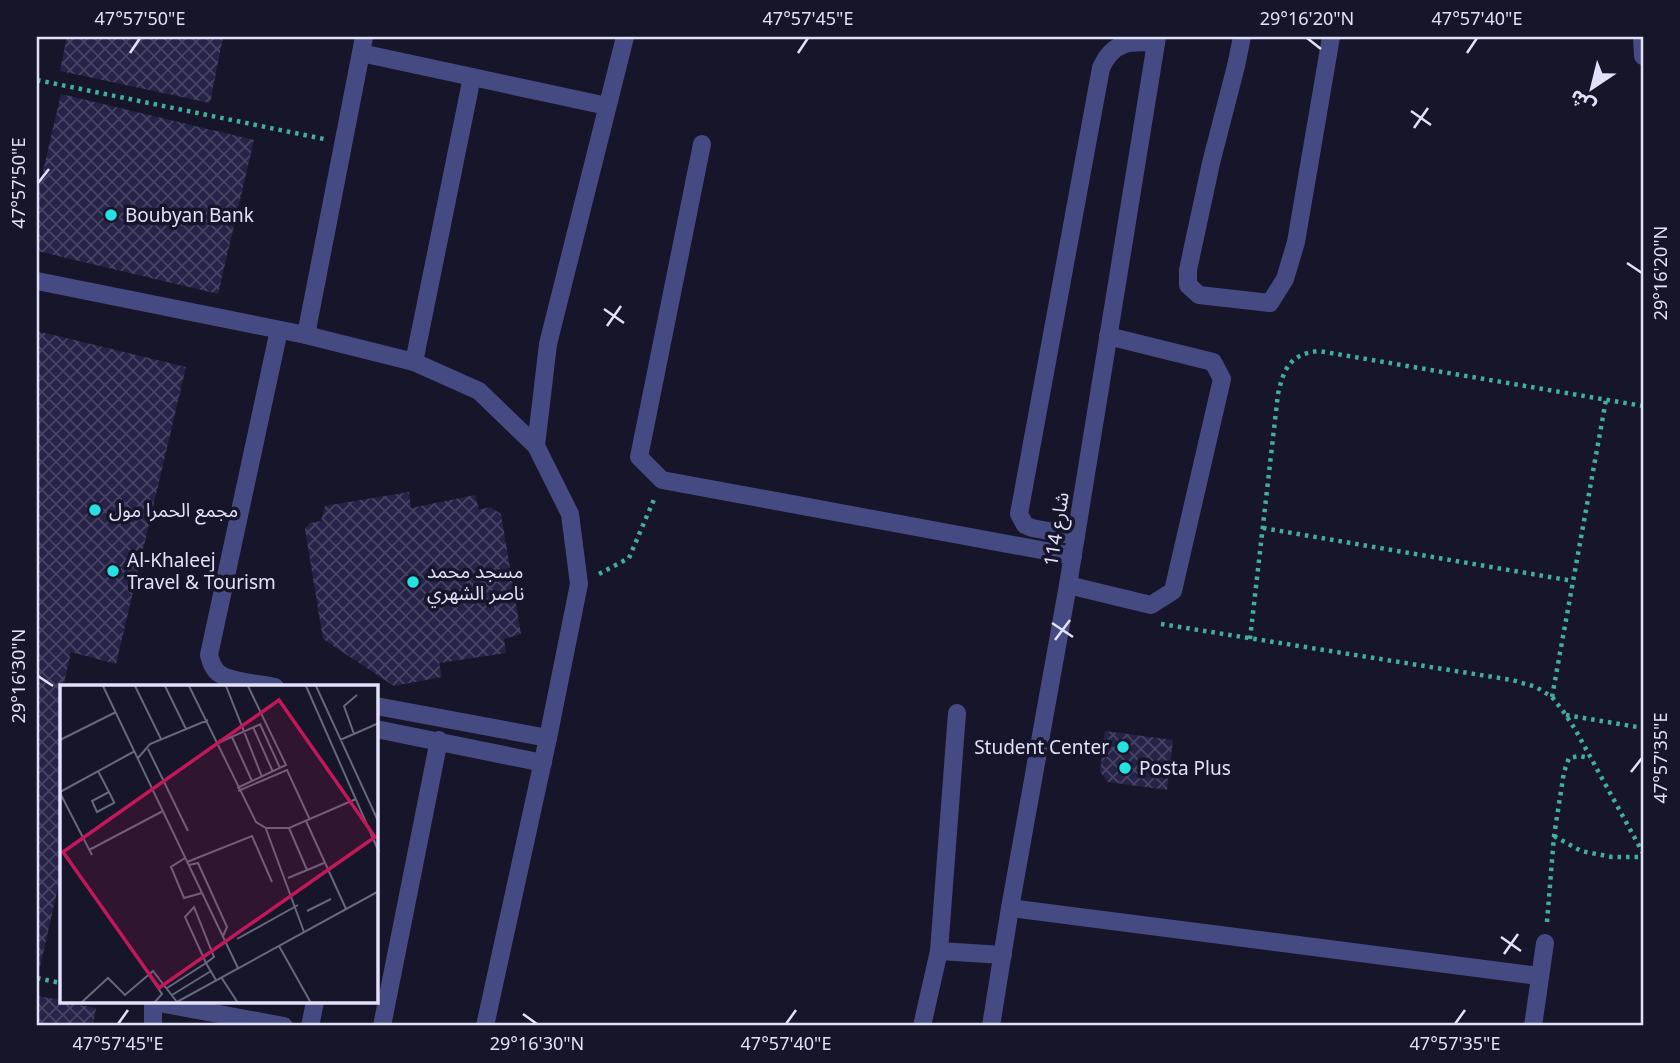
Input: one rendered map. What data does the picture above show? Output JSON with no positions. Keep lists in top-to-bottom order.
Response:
{
  "streets": {
    "street": ["شارع 114"]
  },
  "places": [
    "Boubyan Bank",
    "مجمع الحمرا مول",
    "Al-Khaleej Travel & Tourism",
    "مسجد محمد ناصر الشهري",
    "Student Center",
    "Posta Plus"
  ],
  "north": "bottom left",
  "coordinates": [
    "47°57'50\"E",
    "47°57'45\"E",
    "29°16'20\"N",
    "47°57'40\"E",
    "29°16'30\"N",
    "47°57'35\"E"
  ]
}
